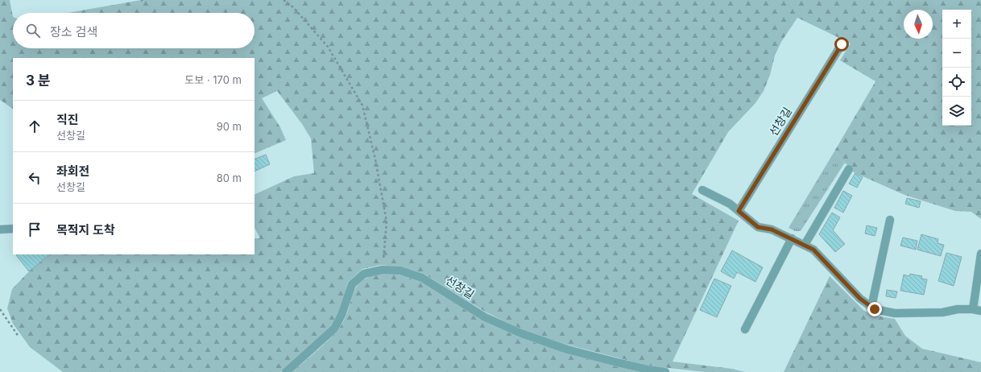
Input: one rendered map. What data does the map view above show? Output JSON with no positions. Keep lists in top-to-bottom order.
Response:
{
  "streets": {
    "lane": ["선창길"]
  },
  "north": "bottom",
  "page": {
    "map_buttons": ["+", "−"],
    "search": "장소 검색",
    "heading": ["3 분", "도보 · 170 m"],
    "list": [
      ["직진", "선창길", "90 m"],
      ["좌회전", "선창길", "80 m"],
      "목적지 도착"
    ]
  }
}
